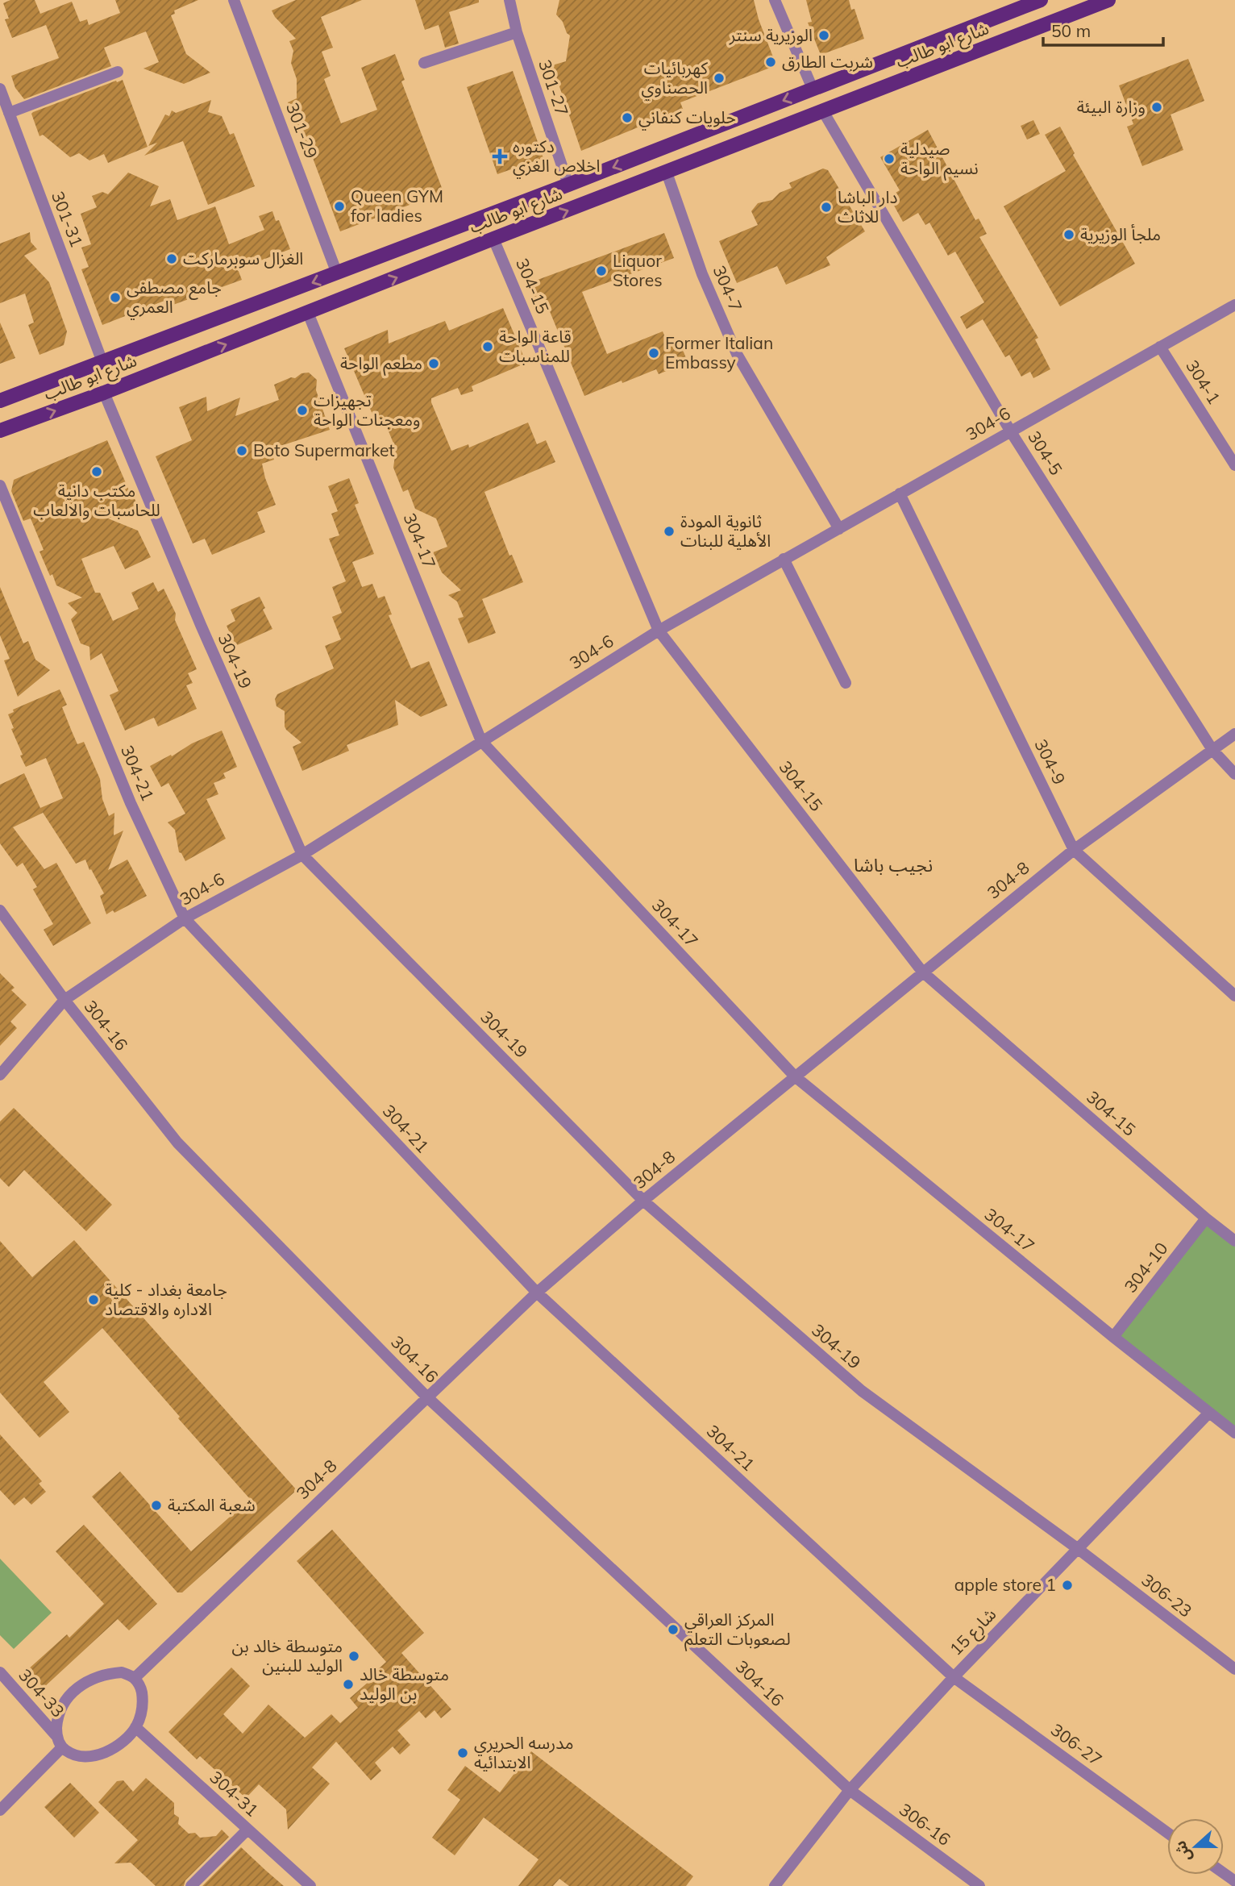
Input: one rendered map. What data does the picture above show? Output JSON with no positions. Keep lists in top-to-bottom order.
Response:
{
  "streets": {
    "main road": ["شارع ابو طالب"],
    "street": [
      "301-27",
      "301-29",
      "301-31",
      "304-15",
      "304-7",
      "304-1",
      "304-6",
      "304-5",
      "304-17",
      "304-19",
      "304-9",
      "304-21",
      "304-8",
      "304-16",
      "304-10",
      "306-23",
      "شارع 15",
      "304-33",
      "306-27",
      "304-31",
      "306-16"
    ]
  },
  "crossings": [
    ["شارع ابو طالب", "301-27"],
    ["شارع ابو طالب", "301-29"],
    ["شارع ابو طالب", "301-31"],
    ["شارع ابو طالب", "304-15"],
    ["شارع ابو طالب", "304-7"],
    ["شارع ابو طالب", "304-5"],
    ["شارع ابو طالب", "304-17"],
    ["شارع ابو طالب", "304-19"],
    ["304-15", "304-6"],
    ["304-15", "304-8"],
    ["304-15", "304-10"],
    ["304-7", "304-6"],
    ["304-1", "304-6"],
    ["304-6", "304-5"],
    ["304-6", "304-17"],
    ["304-6", "304-19"],
    ["304-6", "304-9"],
    ["304-6", "304-21"],
    ["304-6", "304-16"],
    ["304-5", "304-8"],
    ["304-17", "304-8"],
    ["304-17", "304-10"],
    ["304-17", "شارع 15"],
    ["304-19", "304-8"],
    ["304-19", "306-23"],
    ["304-19", "شارع 15"],
    ["304-9", "304-8"],
    ["304-21", "304-8"],
    ["304-21", "شارع 15"],
    ["304-21", "306-27"],
    ["304-8", "304-16"],
    ["304-8", "304-33"],
    ["304-8", "304-31"],
    ["304-16", "شارع 15"],
    ["304-16", "306-16"],
    ["306-23", "شارع 15"],
    ["شارع 15", "306-27"],
    ["شارع 15", "306-16"],
    ["304-33", "304-31"]
  ],
  "districts": ["نجيب باشا"],
  "places": {
    "other": [
      "الوزيرية سنتر",
      "شربت الطارق",
      "كهربائيات الحصناوي",
      "وزارة البيئة",
      "حلويات كنفاني",
      "صيدلية نسيم الواحة",
      "Queen GYM for ladies",
      "دار الباشا للاثاث",
      "ملجأ الوزيرية",
      "الغزال سوبرماركت",
      "Liquor Stores",
      "جامع مصطفى العمري",
      "قاعة الواحة للمناسبات",
      "Former Italian Embassy",
      "مطعم الواحة",
      "تجهيزات ومعجنات الواحة",
      "Boto Supermarket",
      "مكتب دانية للحاسبات والالعاب",
      "ثانوية المودة الأهلية للبنات",
      "جامعة بغداد - كلية الاداره والاقتصاد",
      "شعبة المكتبة",
      "apple store 1",
      "المركز العراقي لصعوبات التعلم",
      "متوسطة خالد بن الوليد للبنين",
      "متوسطة خالد بن الوليد",
      "مدرسه الحريري الابتدائيه"
    ],
    "health": ["دكتوره اخلاص الغزي"]
  },
  "scale_bar": "50 m",
  "north": "left"
}
